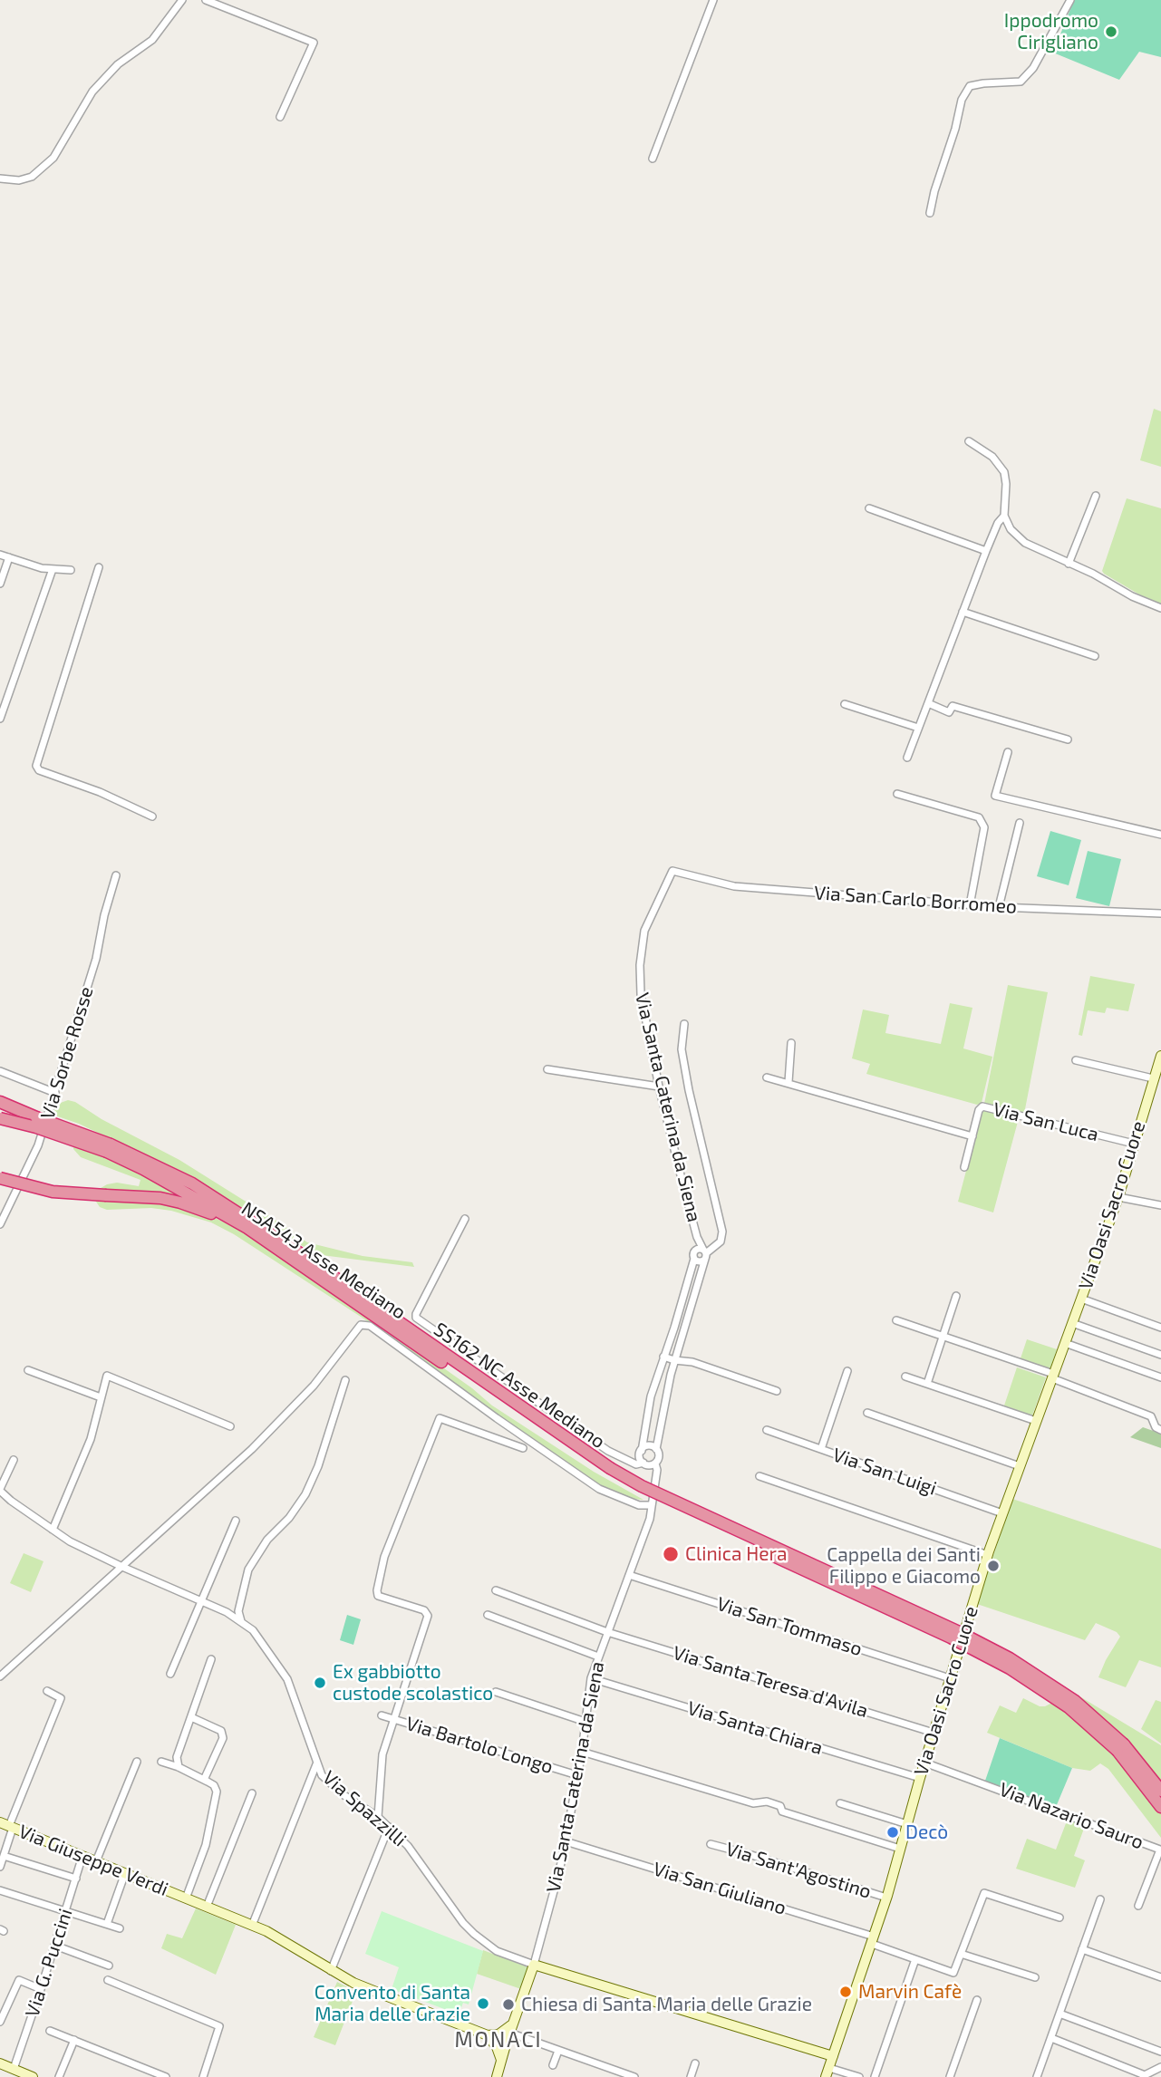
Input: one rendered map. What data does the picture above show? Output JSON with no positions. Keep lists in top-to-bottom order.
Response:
{
  "streets": {
    "highway": ["NSA543 Asse Mediano", "SS162 NC Asse Mediano"],
    "street": [
      "Via San Carlo Borromeo",
      "Via Sorbe Rosse",
      "Via Santa Caterina da Siena",
      "Via San Luca",
      "Via Oasi Sacro Cuore",
      "Via San Luigi",
      "Via San Tommaso",
      "Via Santa Teresa d'Avila",
      "Via Santa Chiara",
      "Via Bartolo Longo",
      "Via Spazzilli",
      "Via Nazario Sauro",
      "Via Giuseppe Verdi",
      "Via Sant'Agostino",
      "Via San Giuliano",
      "Via G. Puccini"
    ]
  },
  "crossings": [
    ["Via San Carlo Borromeo", "Via Santa Caterina da Siena"],
    ["Via Santa Caterina da Siena", "Via San Tommaso"],
    ["Via Santa Caterina da Siena", "Via Santa Teresa d'Avila"],
    ["Via Santa Caterina da Siena", "Via Santa Chiara"],
    ["Via Santa Caterina da Siena", "Via Bartolo Longo"],
    ["Via Santa Caterina da Siena", "Via Spazzilli"],
    ["Via Santa Caterina da Siena", "Via Giuseppe Verdi"],
    ["Via Santa Caterina da Siena", "Via San Giuliano"],
    ["Via San Luca", "Via Oasi Sacro Cuore"],
    ["Via Oasi Sacro Cuore", "Via San Luigi"],
    ["Via Oasi Sacro Cuore", "Via San Tommaso"],
    ["Via Oasi Sacro Cuore", "Via Santa Teresa d'Avila"],
    ["Via Oasi Sacro Cuore", "Via Santa Chiara"],
    ["Via Oasi Sacro Cuore", "Via Nazario Sauro"],
    ["Via Oasi Sacro Cuore", "Via Sant'Agostino"],
    ["Via Oasi Sacro Cuore", "Via San Giuliano"],
    ["NSA543 Asse Mediano", "SS162 NC Asse Mediano"],
    ["Via Giuseppe Verdi", "Via G. Puccini"]
  ],
  "districts": ["MONACI"],
  "places": [
    "Ippodromo Cirigliano",
    "Clinica Hera",
    "Cappella dei Santi Filippo e Giacomo",
    "Ex gabbiotto custode scolastico",
    "Decò",
    "Marvin Cafè",
    "Convento di Santa Maria delle Grazie",
    "Chiesa di Santa Maria delle Grazie"
  ]
}
